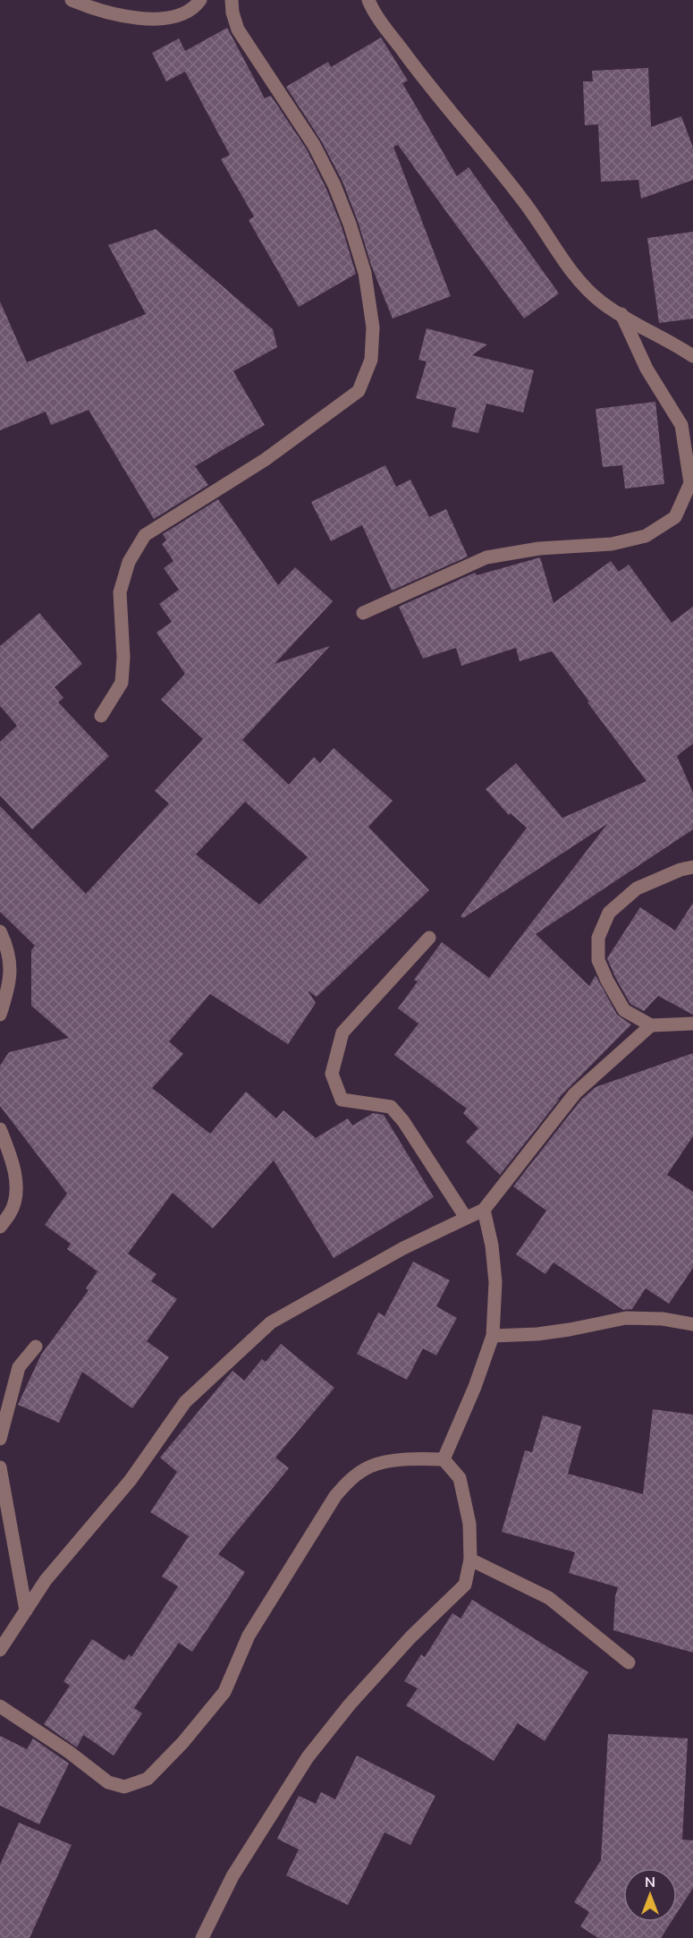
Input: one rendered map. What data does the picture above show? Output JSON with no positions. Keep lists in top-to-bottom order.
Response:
{
  "north": "top"
}
